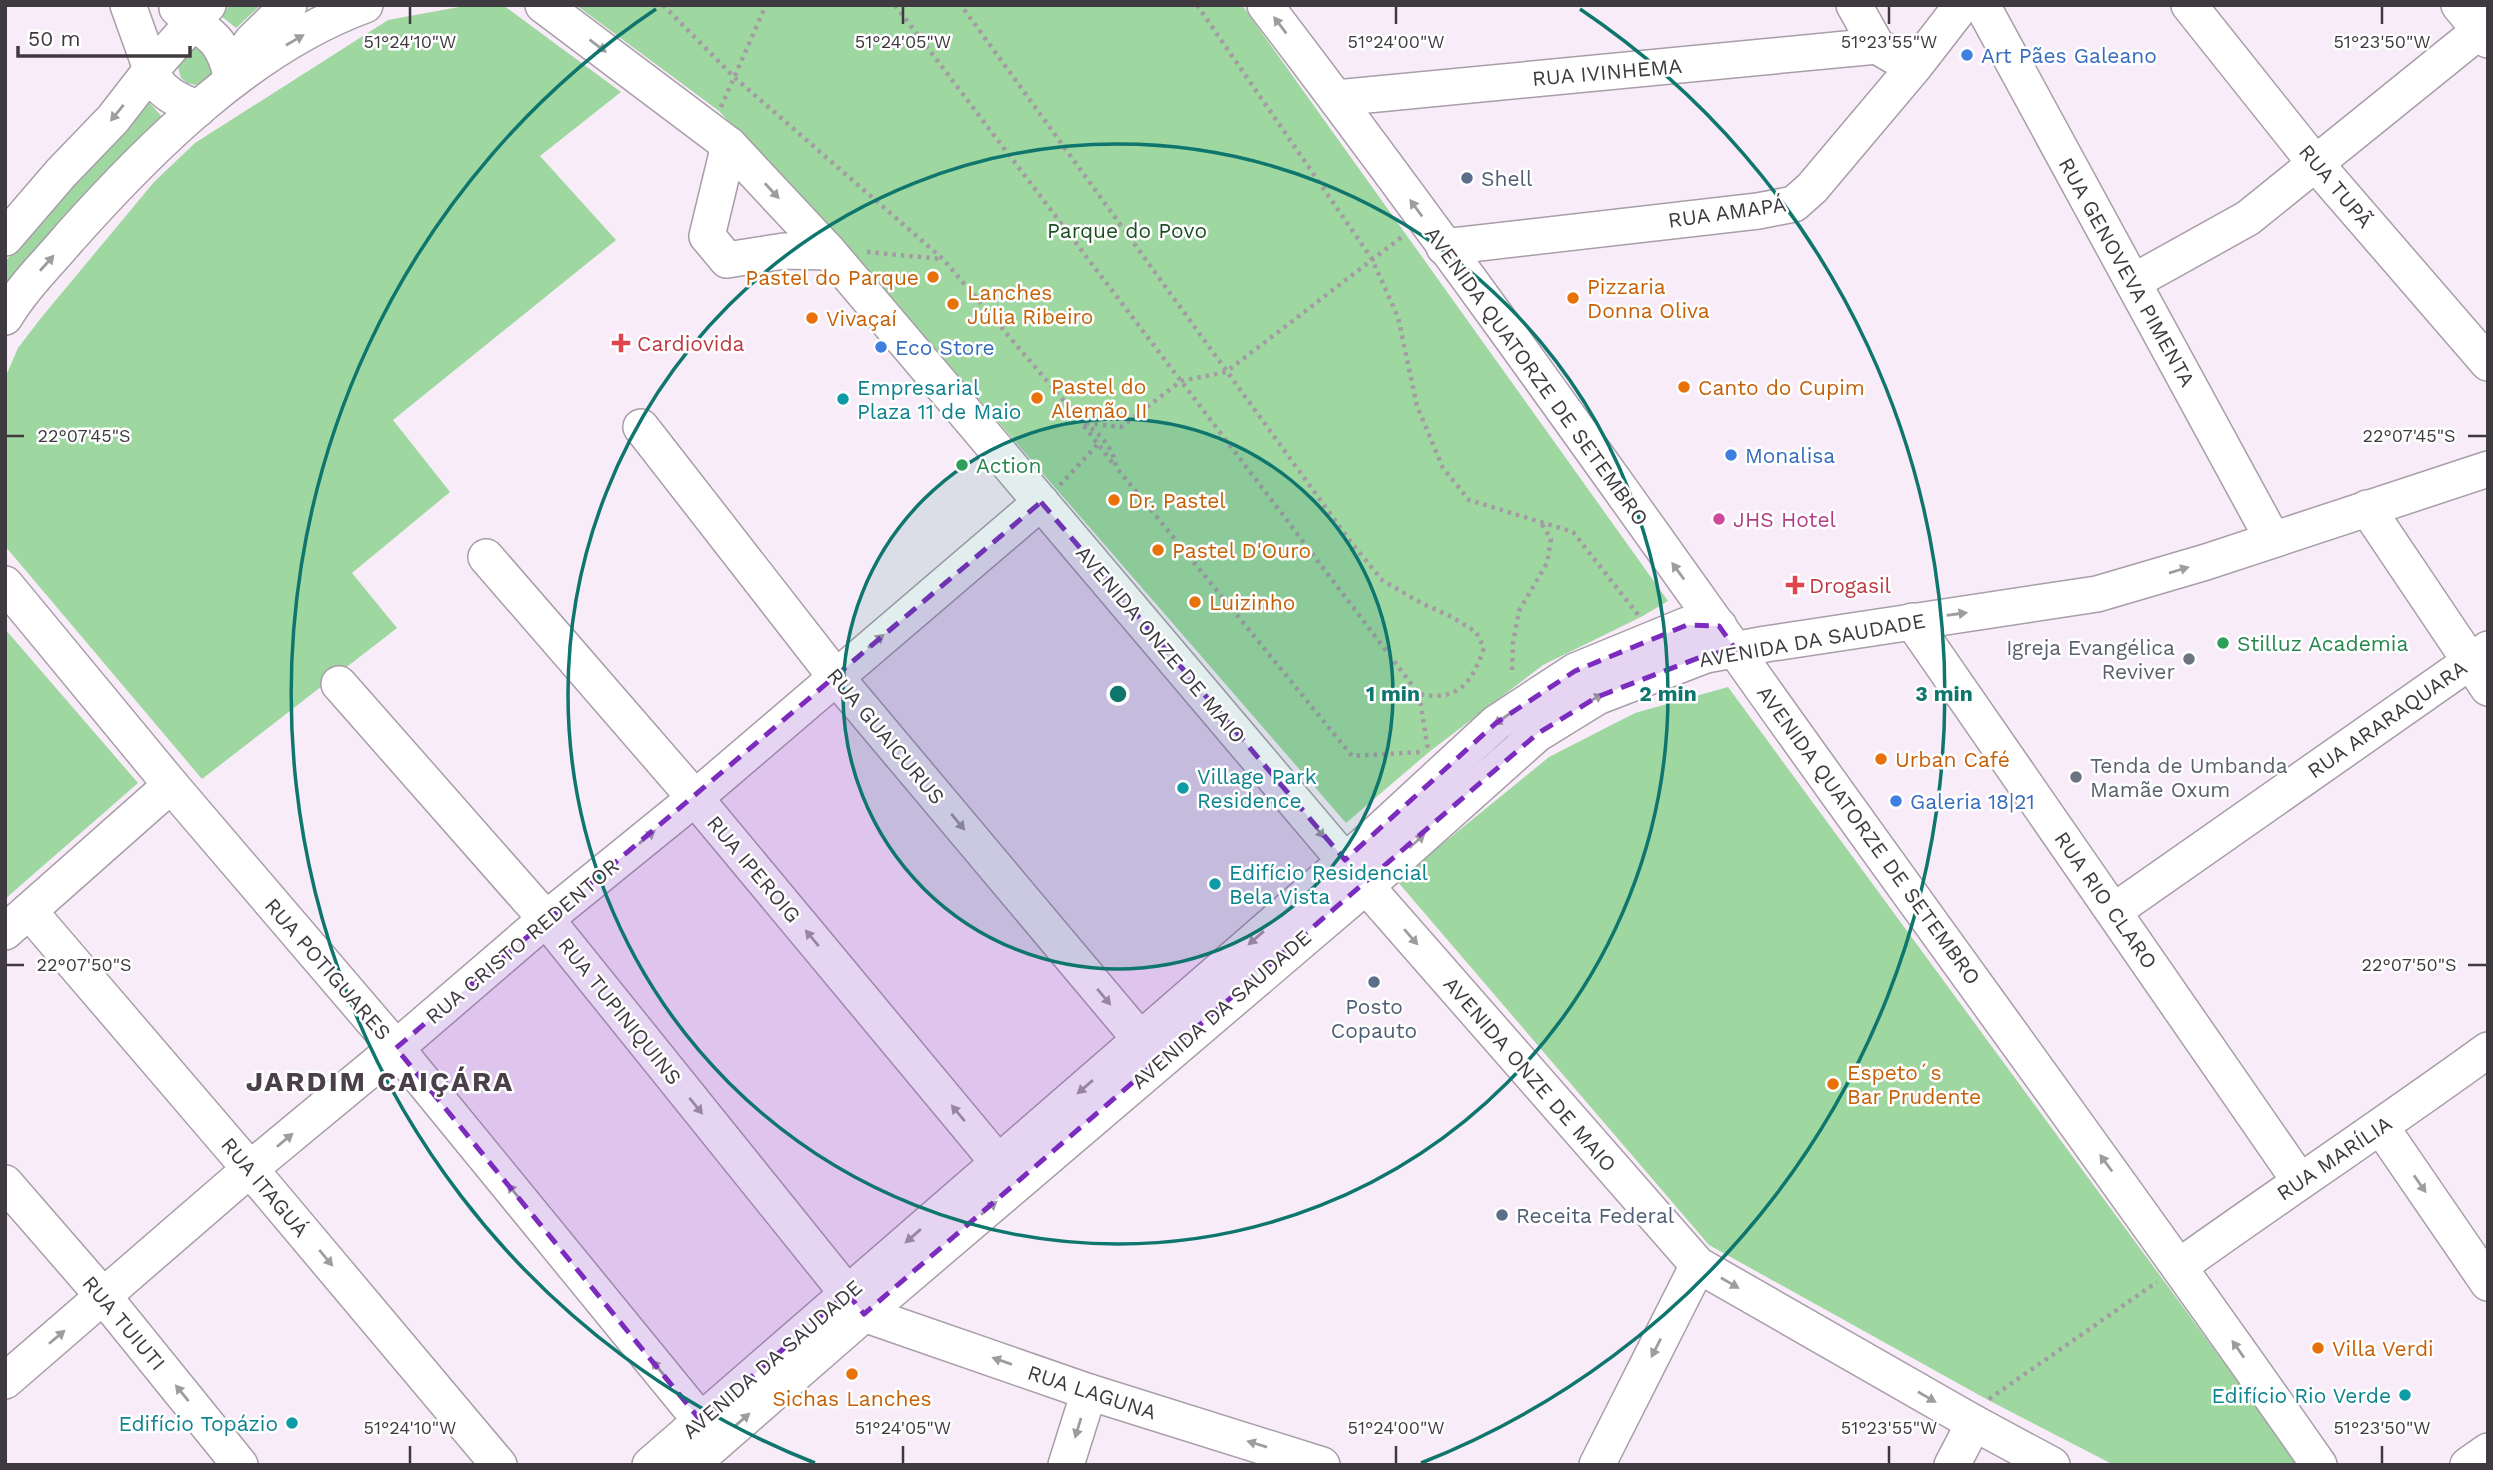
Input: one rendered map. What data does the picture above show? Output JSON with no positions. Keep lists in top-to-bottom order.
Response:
{
  "streets": {
    "street": [
      "RUA IVINHEMA",
      "RUA TUPÃ",
      "RUA AMAPÁ",
      "RUA GENOVEVA PIMENTA",
      "AVENIDA QUATORZE DE SETEMBRO",
      "AVENIDA DA SAUDADE",
      "AVENIDA ONZE DE MAIO",
      "RUA ARARAQUARA",
      "RUA GUAICURUS",
      "RUA IPEROIG",
      "RUA RIO CLARO",
      "RUA CRISTO REDENTOR",
      "RUA POTIGUARES",
      "RUA TUPINIQUINS",
      "RUA MARÍLIA",
      "RUA ITAGUÁ",
      "RUA TUIUTI",
      "RUA LAGUNA"
    ]
  },
  "crossings": [
    ["RUA IVINHEMA", "AVENIDA QUATORZE DE SETEMBRO"],
    ["RUA AMAPÁ", "AVENIDA QUATORZE DE SETEMBRO"],
    ["RUA GENOVEVA PIMENTA", "AVENIDA DA SAUDADE"],
    ["AVENIDA QUATORZE DE SETEMBRO", "AVENIDA DA SAUDADE"],
    ["AVENIDA QUATORZE DE SETEMBRO", "RUA MARÍLIA"],
    ["AVENIDA DA SAUDADE", "AVENIDA ONZE DE MAIO"],
    ["AVENIDA DA SAUDADE", "RUA GUAICURUS"],
    ["AVENIDA DA SAUDADE", "RUA IPEROIG"],
    ["AVENIDA DA SAUDADE", "RUA RIO CLARO"],
    ["AVENIDA DA SAUDADE", "RUA POTIGUARES"],
    ["AVENIDA DA SAUDADE", "RUA TUPINIQUINS"],
    ["AVENIDA DA SAUDADE", "RUA LAGUNA"],
    ["AVENIDA ONZE DE MAIO", "RUA CRISTO REDENTOR"],
    ["RUA ARARAQUARA", "RUA RIO CLARO"],
    ["RUA GUAICURUS", "RUA CRISTO REDENTOR"],
    ["RUA IPEROIG", "RUA CRISTO REDENTOR"],
    ["RUA RIO CLARO", "RUA MARÍLIA"],
    ["RUA CRISTO REDENTOR", "RUA POTIGUARES"],
    ["RUA CRISTO REDENTOR", "RUA TUPINIQUINS"],
    ["RUA CRISTO REDENTOR", "RUA ITAGUÁ"],
    ["RUA CRISTO REDENTOR", "RUA TUIUTI"],
    ["RUA TUPINIQUINS", "RUA LAGUNA"]
  ],
  "one_way": [
    "AVENIDA QUATORZE DE SETEMBRO",
    "AVENIDA ONZE DE MAIO",
    "RUA GUAICURUS",
    "RUA IPEROIG",
    "RUA CRISTO REDENTOR",
    "RUA POTIGUARES",
    "RUA TUPINIQUINS",
    "RUA ITAGUÁ",
    "RUA TUIUTI",
    "RUA LAGUNA"
  ],
  "districts": ["JARDIM CAIÇÁRA"],
  "parks": ["Parque do Povo"],
  "places": {
    "other": [
      "Art Pães Galeano",
      "Shell",
      "Pastel do Parque",
      "Pizzaria Donna Oliva",
      "Lanches Júlia Ribeiro",
      "Vivaçaí",
      "Eco Store",
      "Canto do Cupim",
      "Pastel do Alemão II",
      "Empresarial Plaza 11 de Maio",
      "Monalisa",
      "Action",
      "Dr. Pastel",
      "JHS Hotel",
      "Pastel D'Ouro",
      "Luizinho",
      "Stilluz Academia",
      "Igreja Evangélica Reviver",
      "Urban Café",
      "Tenda de Umbanda Mamãe Oxum",
      "Village Park Residence",
      "Galeria 18|21",
      "Edifício Residencial Bela Vista",
      "Posto Copauto",
      "Espeto´s Bar Prudente",
      "Receita Federal",
      "Villa Verdi",
      "Sichas Lanches",
      "Edifício Rio Verde",
      "Edifício Topázio"
    ],
    "health": ["Cardiovida", "Drogasil"]
  },
  "scale_bar": "50 m",
  "coordinates": [
    "51°24'10\"W",
    "51°24'05\"W",
    "51°24'00\"W",
    "51°23'55\"W",
    "51°23'50\"W",
    "22°07'45\"S",
    "22°07'50\"S"
  ],
  "rings": ["1 min", "2 min", "3 min"]
}
